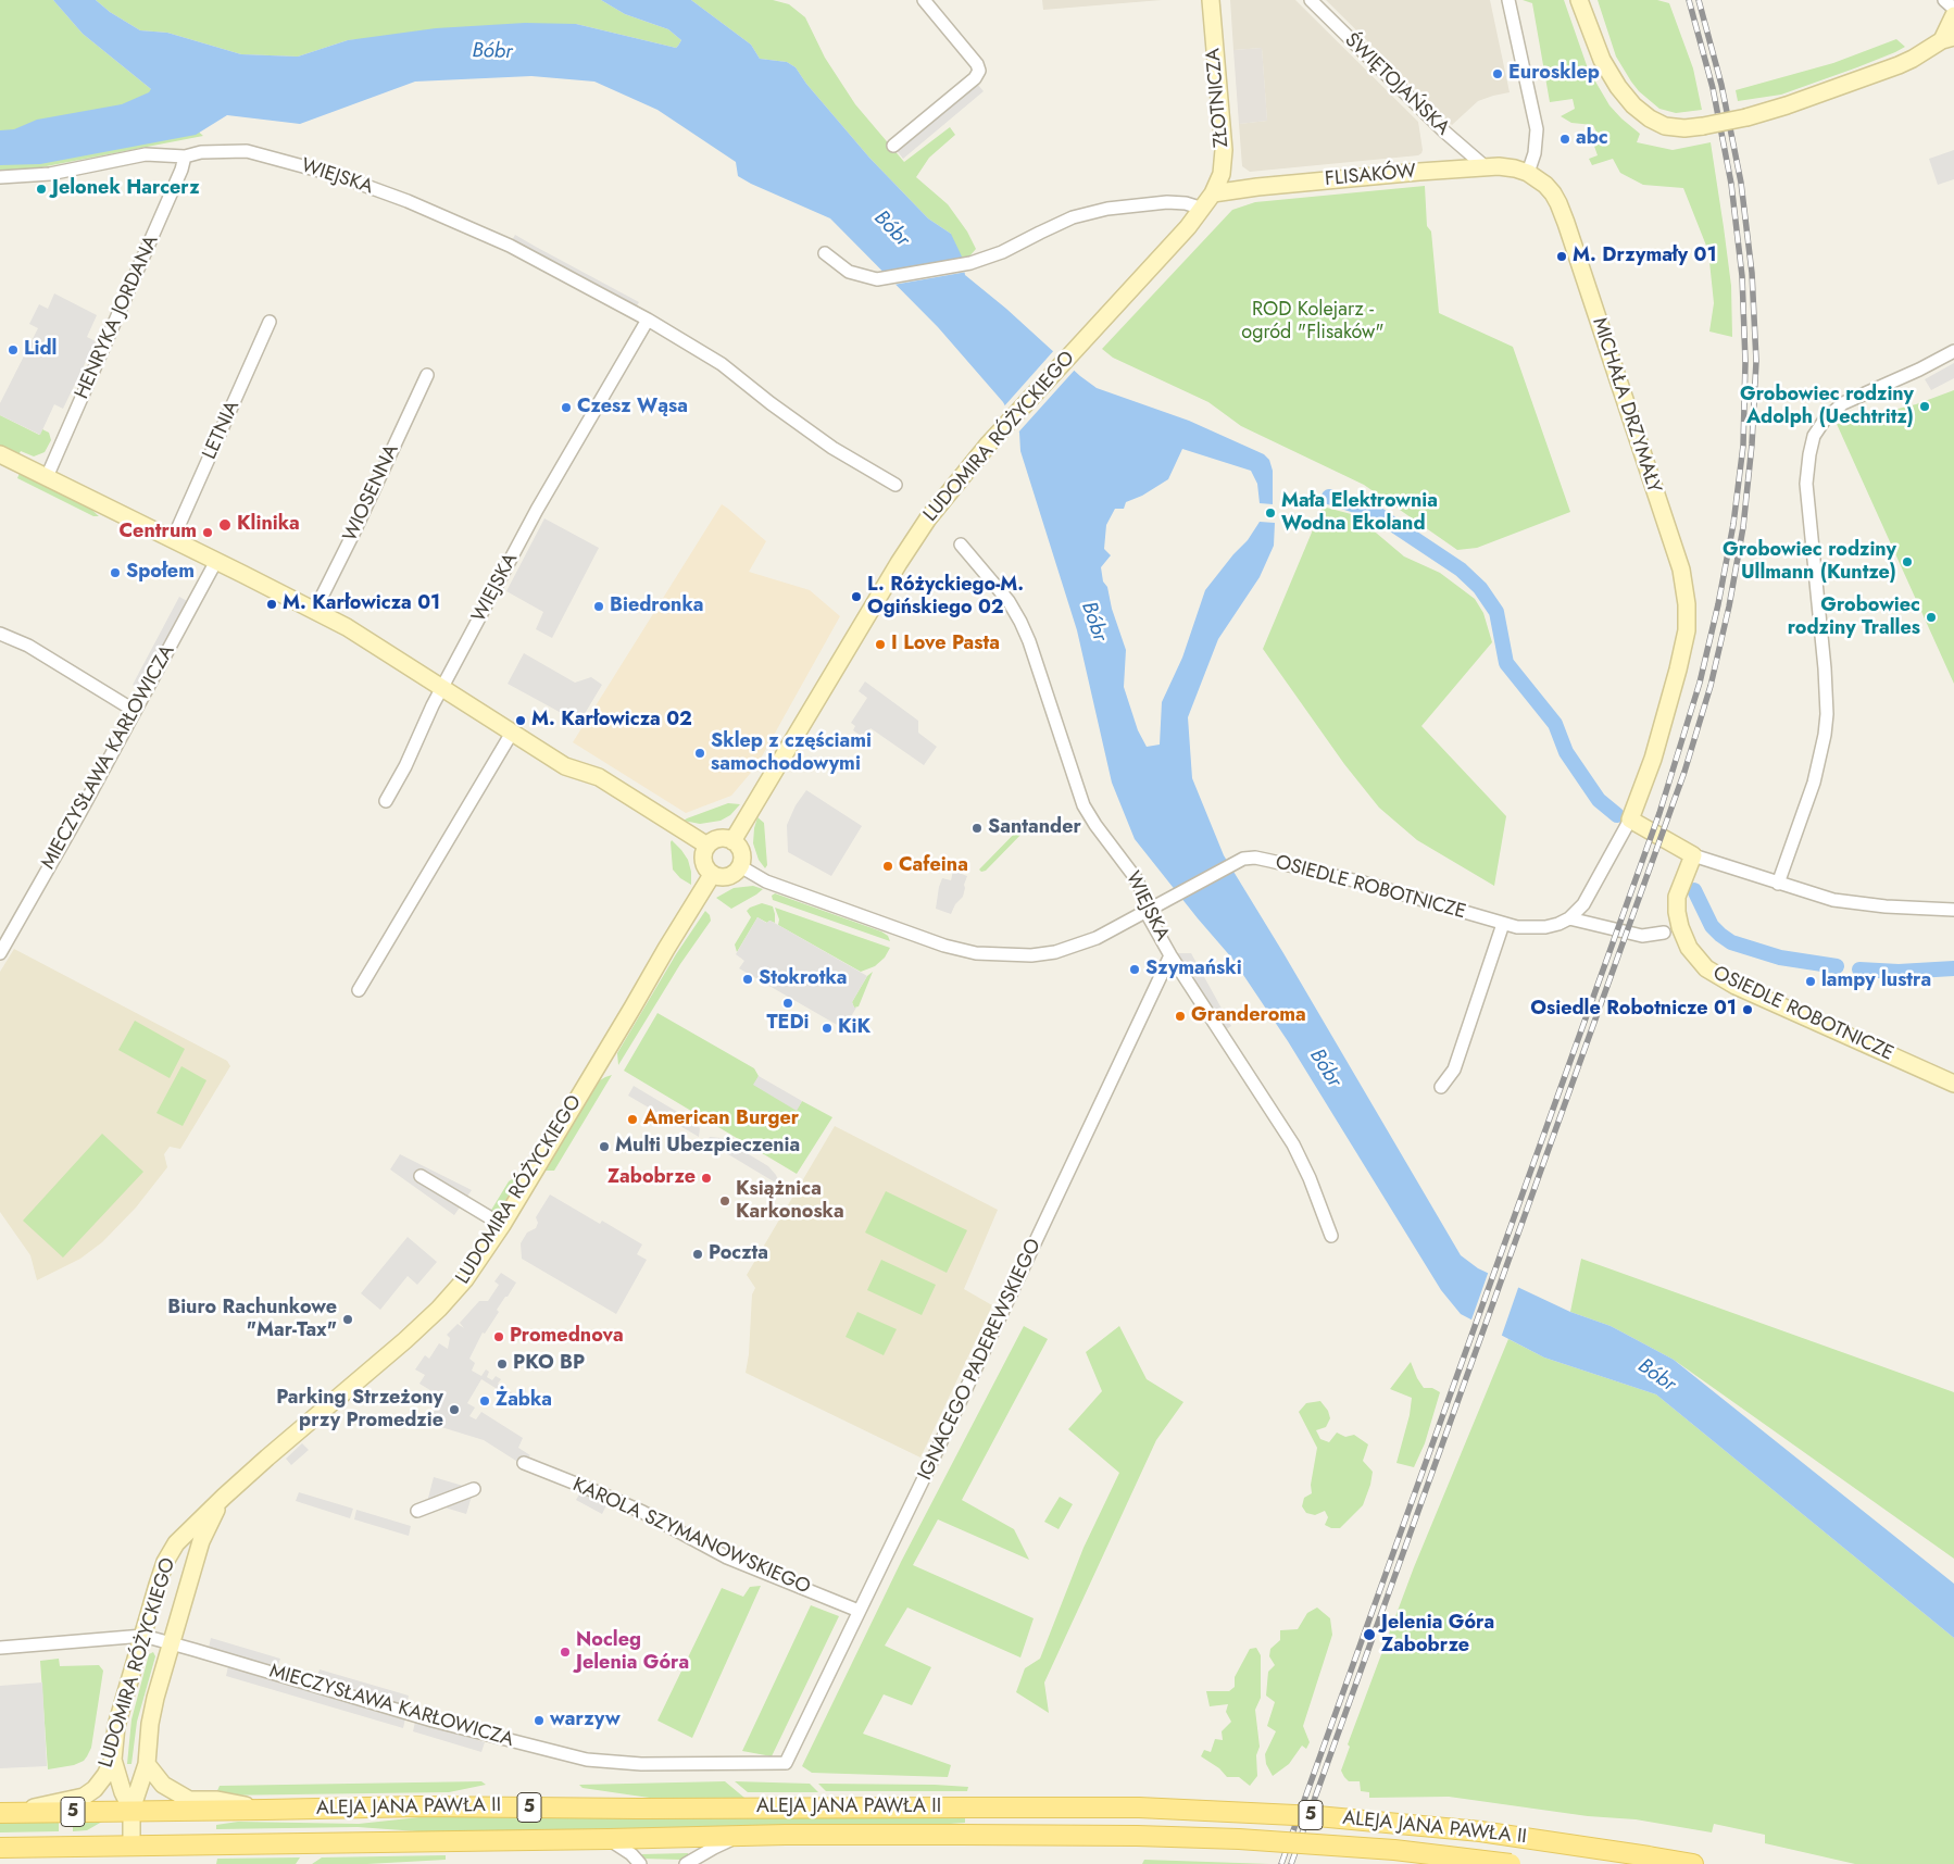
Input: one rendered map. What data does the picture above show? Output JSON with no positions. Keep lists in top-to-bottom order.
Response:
{
  "streets": {
    "main road": ["ALEJA JANA PAWŁA II", "5"],
    "street": [
      "ŚWIĘTOJAŃSKA",
      "ZŁOTNICZA",
      "FLISAKÓW",
      "WIEJSKA",
      "HENRYKA JORDANA",
      "MICHAŁA DRZYMAŁY",
      "LETNIA",
      "LUDOMIRA RÓŻYCKIEGO",
      "WIOSENNA",
      "MIECZYSŁAWA KARŁOWICZA",
      "OSIEDLE ROBOTNICZE",
      "IGNACEGO PADEREWSKIEGO",
      "KAROLA SZYMANOWSKIEGO"
    ]
  },
  "crossings": [
    ["ŚWIĘTOJAŃSKA", "FLISAKÓW"],
    ["ZŁOTNICZA", "FLISAKÓW"],
    ["ZŁOTNICZA", "LUDOMIRA RÓŻYCKIEGO"],
    ["FLISAKÓW", "MICHAŁA DRZYMAŁY"],
    ["FLISAKÓW", "LUDOMIRA RÓŻYCKIEGO"],
    ["WIEJSKA", "HENRYKA JORDANA"],
    ["WIEJSKA", "OSIEDLE ROBOTNICZE"],
    ["WIEJSKA", "IGNACEGO PADEREWSKIEGO"],
    ["LUDOMIRA RÓŻYCKIEGO", "MIECZYSŁAWA KARŁOWICZA"],
    ["LUDOMIRA RÓŻYCKIEGO", "ALEJA JANA PAWŁA II"],
    ["MIECZYSŁAWA KARŁOWICZA", "IGNACEGO PADEREWSKIEGO"],
    ["IGNACEGO PADEREWSKIEGO", "KAROLA SZYMANOWSKIEGO"]
  ],
  "water": ["Bóbr"],
  "parks": ["ROD Kolejarz - ogród \"Flisaków\""],
  "places": [
    "Eurosklep",
    "abc",
    "Jelonek Harcerz",
    "M. Drzymały 01",
    "Lidl",
    "Grobowiec rodziny Adolph (Uechtritz)",
    "Czesz Wąsa",
    "Mała Elektrownia Wodna Ekoland",
    "Klinika",
    "Centrum",
    "Grobowiec rodziny Ullmann (Kuntze)",
    "Społem",
    "L. Różyckiego-M. Ogińskiego 02",
    "M. Karłowicza 01",
    "Biedronka",
    "Grobowiec rodziny Tralles",
    "I Love Pasta",
    "M. Karłowicza 02",
    "Sklep z częściami samochodowymi",
    "Santander",
    "Cafeina",
    "Szymański",
    "Stokrotka",
    "lampy lustra",
    "TEDi",
    "Osiedle Robotnicze 01",
    "Granderoma",
    "KiK",
    "American Burger",
    "Multi Ubezpieczenia",
    "Zabobrze",
    "Książnica Karkonoska",
    "Poczta",
    "Biuro Rachunkowe \"Mar-Tax\"",
    "Promednova",
    "PKO BP",
    "Żabka",
    "Parking Strzeżony przy Promedzie",
    "Jelenia Góra Zabobrze",
    "Nocleg Jelenia Góra",
    "warzyw"
  ]
}
